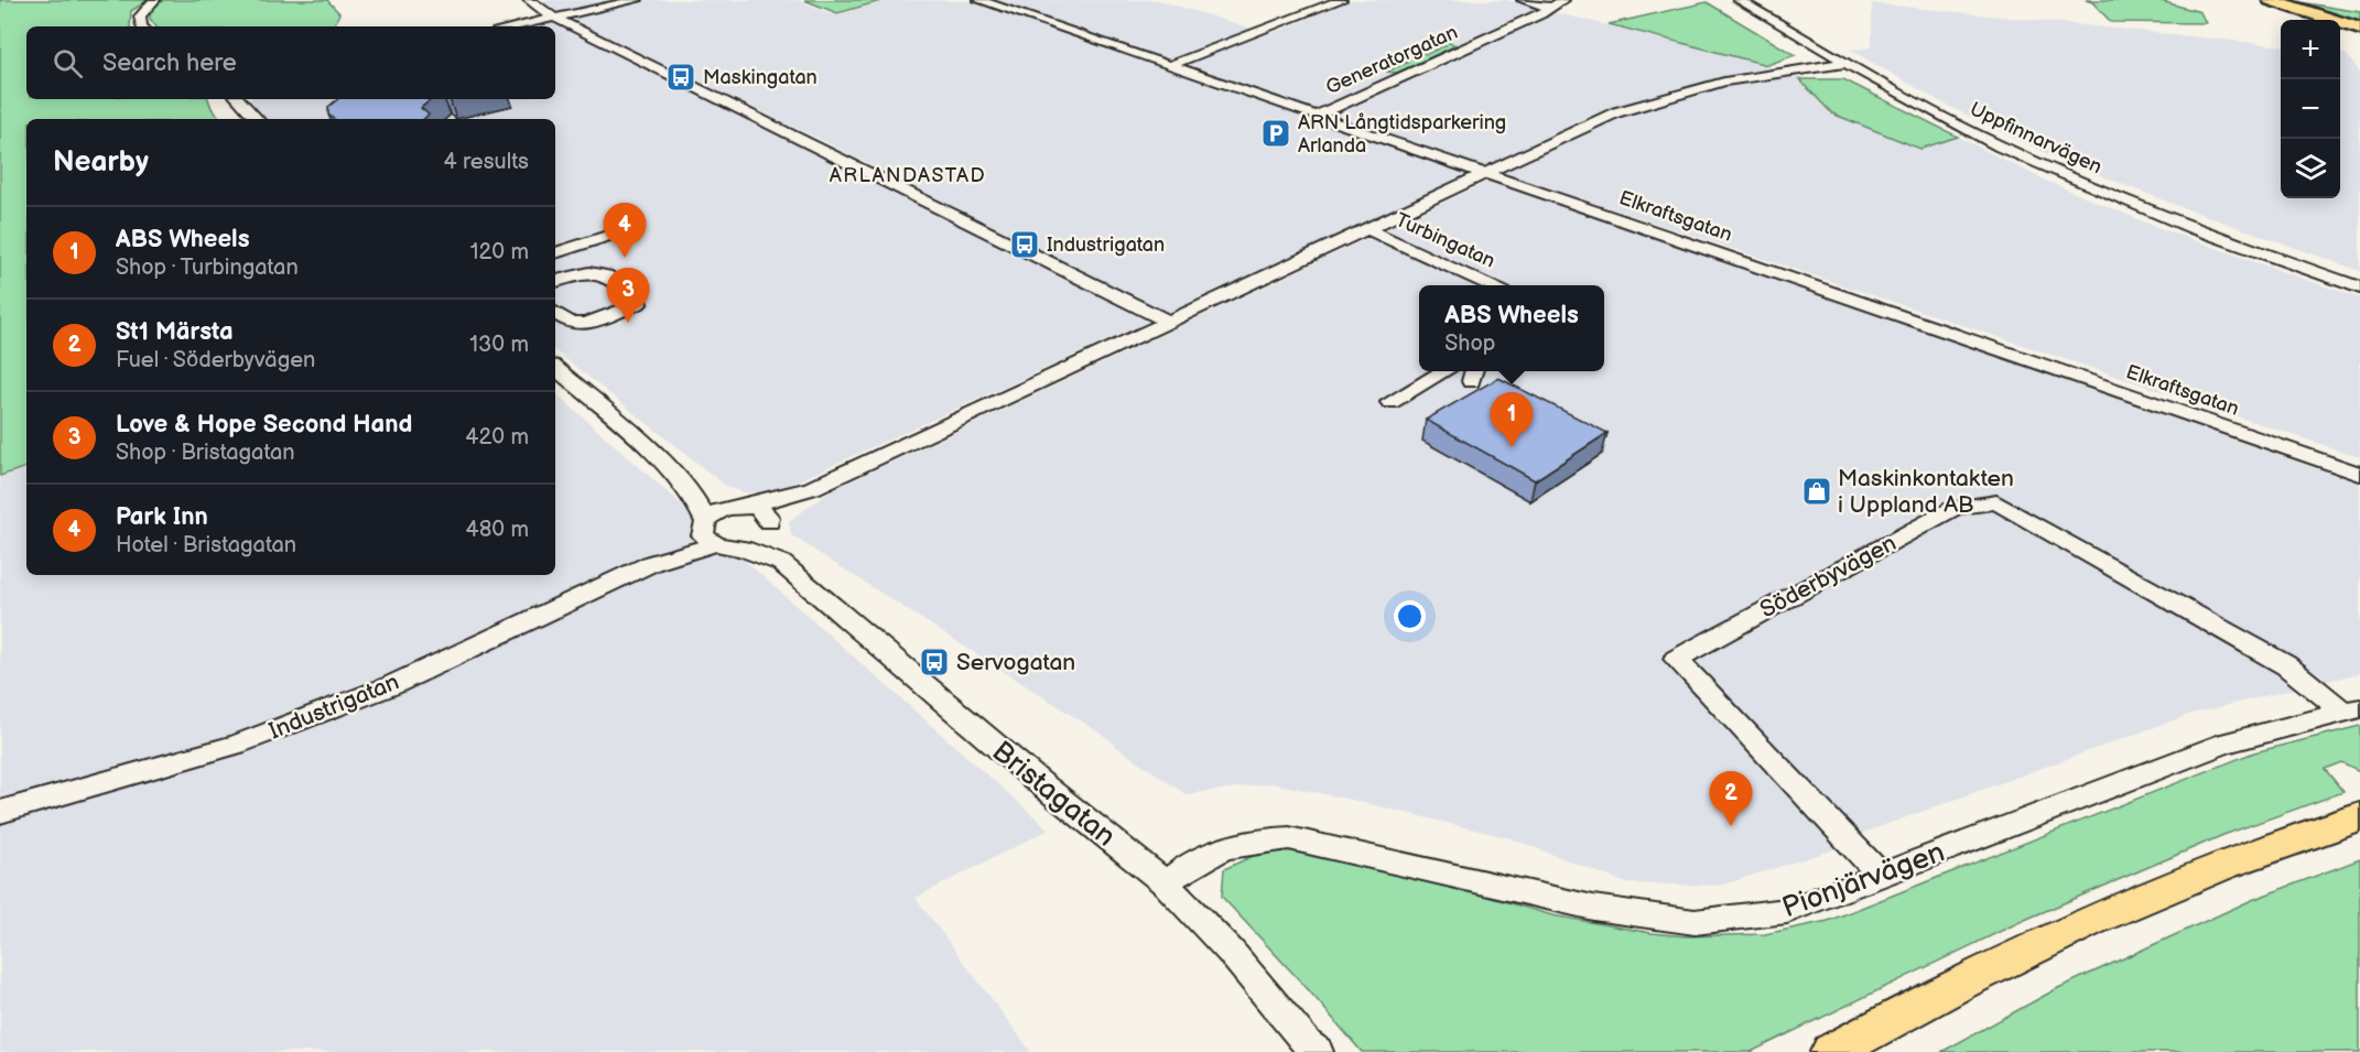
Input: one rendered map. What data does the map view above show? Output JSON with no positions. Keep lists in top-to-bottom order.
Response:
{
  "streets": {
    "street": [
      "Generatorgatan",
      "Uppfinnarvägen",
      "Elkraftsgatan",
      "Turbingatan",
      "Söderbyvägen",
      "Industrigatan",
      "Bristagatan",
      "Pionjärvägen"
    ]
  },
  "crossings": [
    ["Generatorgatan", "Elkraftsgatan"],
    ["Söderbyvägen", "Pionjärvägen"],
    ["Industrigatan", "Bristagatan"],
    ["Bristagatan", "Pionjärvägen"]
  ],
  "districts": ["ARLANDASTAD"],
  "places": {
    "bus stop": ["Maskingatan", "Industrigatan", "Servogatan"],
    "parking": ["ARN Långtidsparkering Arlanda"],
    "shop": ["Maskinkontakten i Uppland AB"]
  },
  "page": {
    "map_buttons": ["+", "−"],
    "search": "Search here",
    "heading": ["Nearby", "4 results"],
    "pins": [
      "4",
      "3",
      "1",
      "2"
    ],
    "list": [
      {
        "mark": "1",
        "name": "ABS Wheels",
        "note": "Shop · Turbingatan",
        "value": "120 m"
      },
      {
        "mark": "2",
        "name": "St1 Märsta",
        "note": "Fuel · Söderbyvägen",
        "value": "130 m"
      },
      {
        "mark": "3",
        "name": "Love & Hope Second Hand",
        "note": "Shop · Bristagatan",
        "value": "420 m"
      },
      {
        "mark": "4",
        "name": "Park Inn",
        "note": "Hotel · Bristagatan",
        "value": "480 m"
      }
    ],
    "popup": ["ABS Wheels", "Shop"]
  }
}
